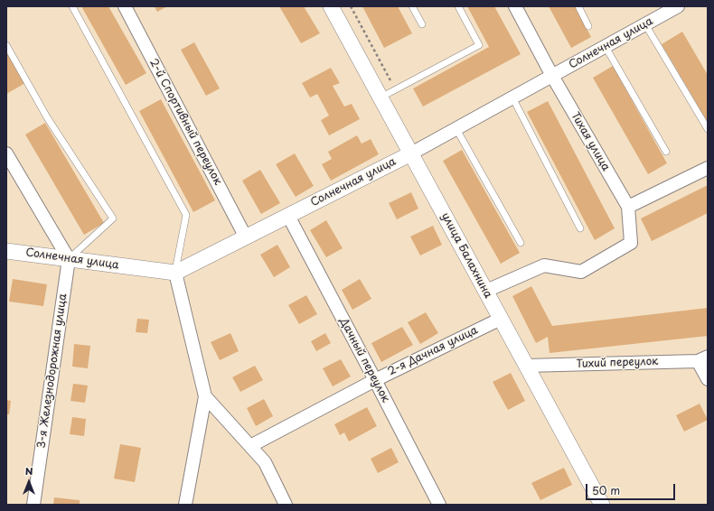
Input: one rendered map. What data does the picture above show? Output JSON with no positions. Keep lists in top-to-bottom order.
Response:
{
  "streets": {
    "street": [
      "Солнечная улица",
      "2-й Спортивный переулок",
      "Тихая улица",
      "улица Балахнина",
      "2-я Дачная улица",
      "Дачный переулок",
      "Тихий переулок",
      "3-я Железнодорожная улица"
    ]
  },
  "crossings": [
    ["Солнечная улица", "2-й Спортивный переулок"],
    ["Солнечная улица", "Тихая улица"],
    ["Солнечная улица", "улица Балахнина"],
    ["Солнечная улица", "Дачный переулок"],
    ["Солнечная улица", "3-я Железнодорожная улица"],
    ["улица Балахнина", "2-я Дачная улица"],
    ["улица Балахнина", "Тихий переулок"],
    ["2-я Дачная улица", "Дачный переулок"]
  ],
  "scale_bar": "50 m",
  "north": "top"
}
